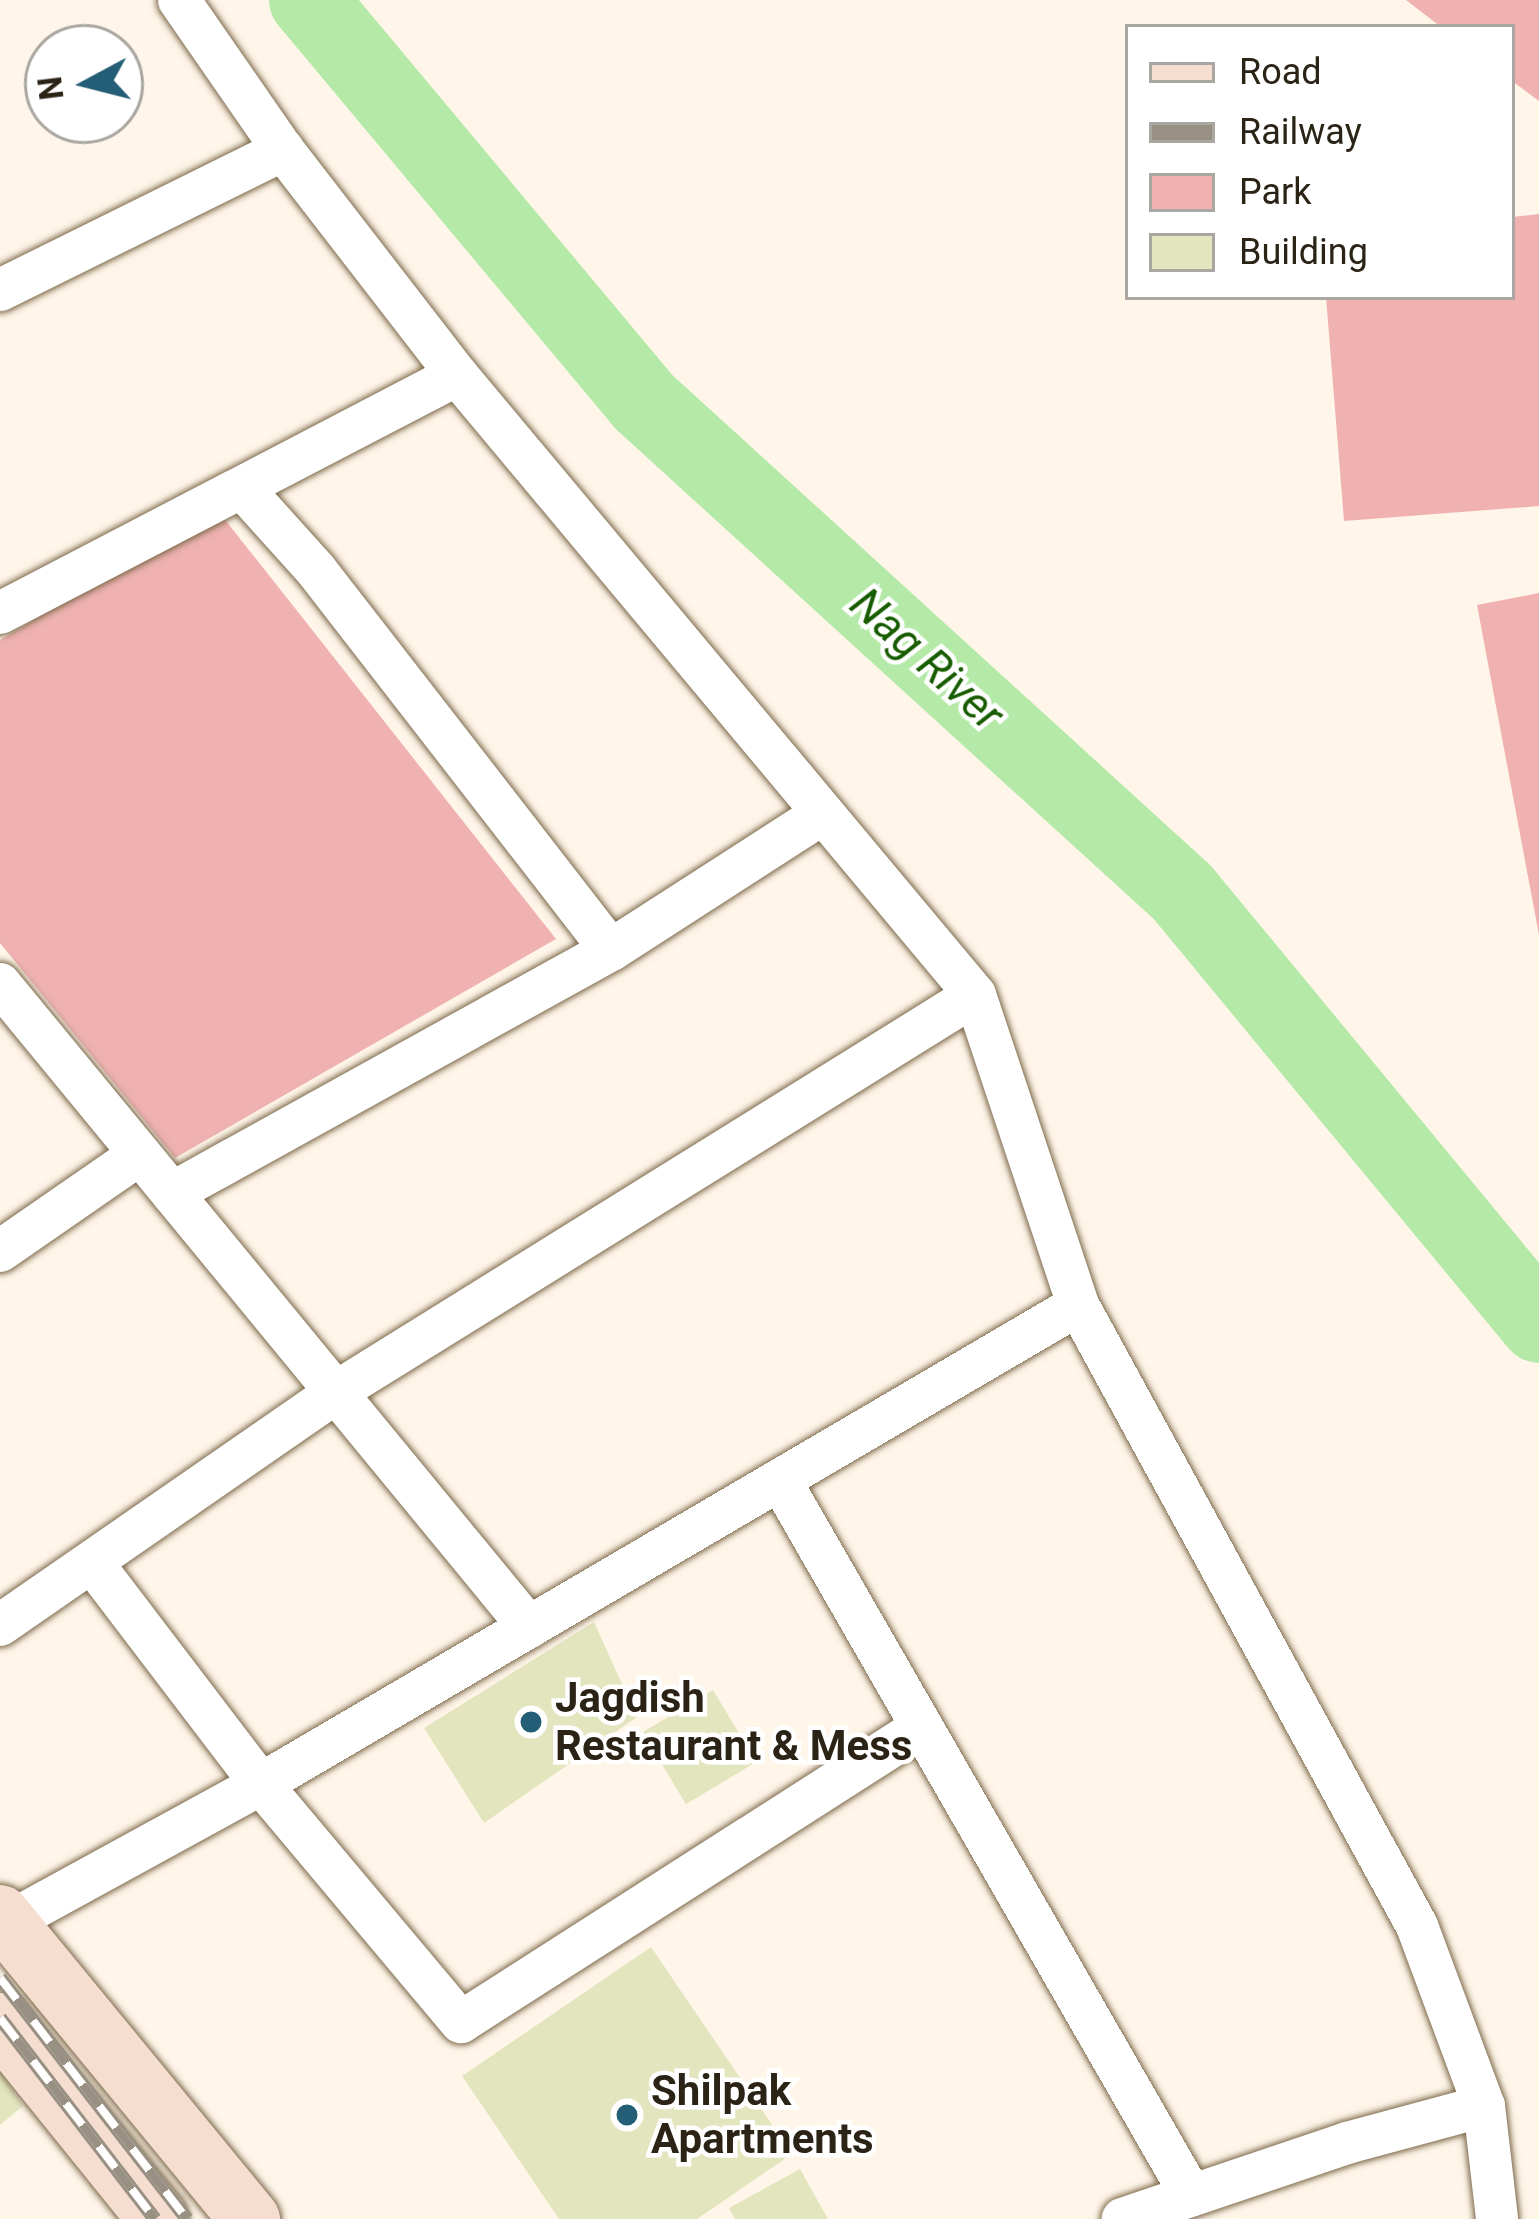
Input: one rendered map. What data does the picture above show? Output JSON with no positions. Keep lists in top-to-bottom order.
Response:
{
  "water": ["Nag River"],
  "places": ["Jagdish Restaurant & Mess", "Shilpak Apartments"],
  "legend": [
    "Road",
    "Railway",
    "Park",
    "Building"
  ],
  "north": "left"
}
